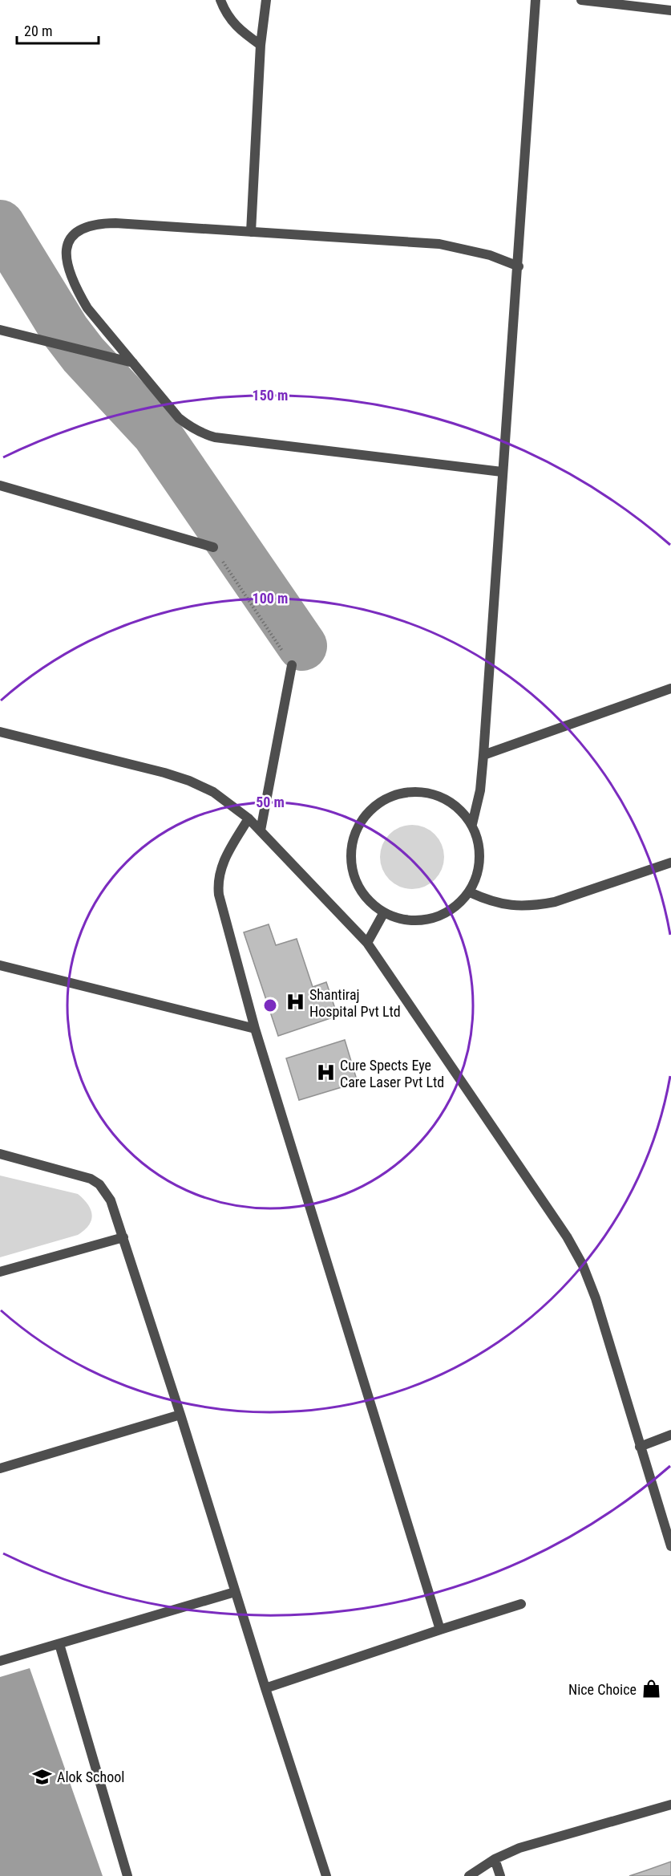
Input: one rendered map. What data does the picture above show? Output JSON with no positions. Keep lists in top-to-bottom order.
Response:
{
  "places": {
    "hospital": ["Shantiraj Hospital Pvt Ltd", "Cure Spects Eye Care Laser Pvt Ltd"],
    "shop": ["Nice Choice"],
    "school or university": ["Alok School"]
  },
  "scale_bar": "20 m",
  "rings": ["150 m", "100 m", "50 m"]
}
